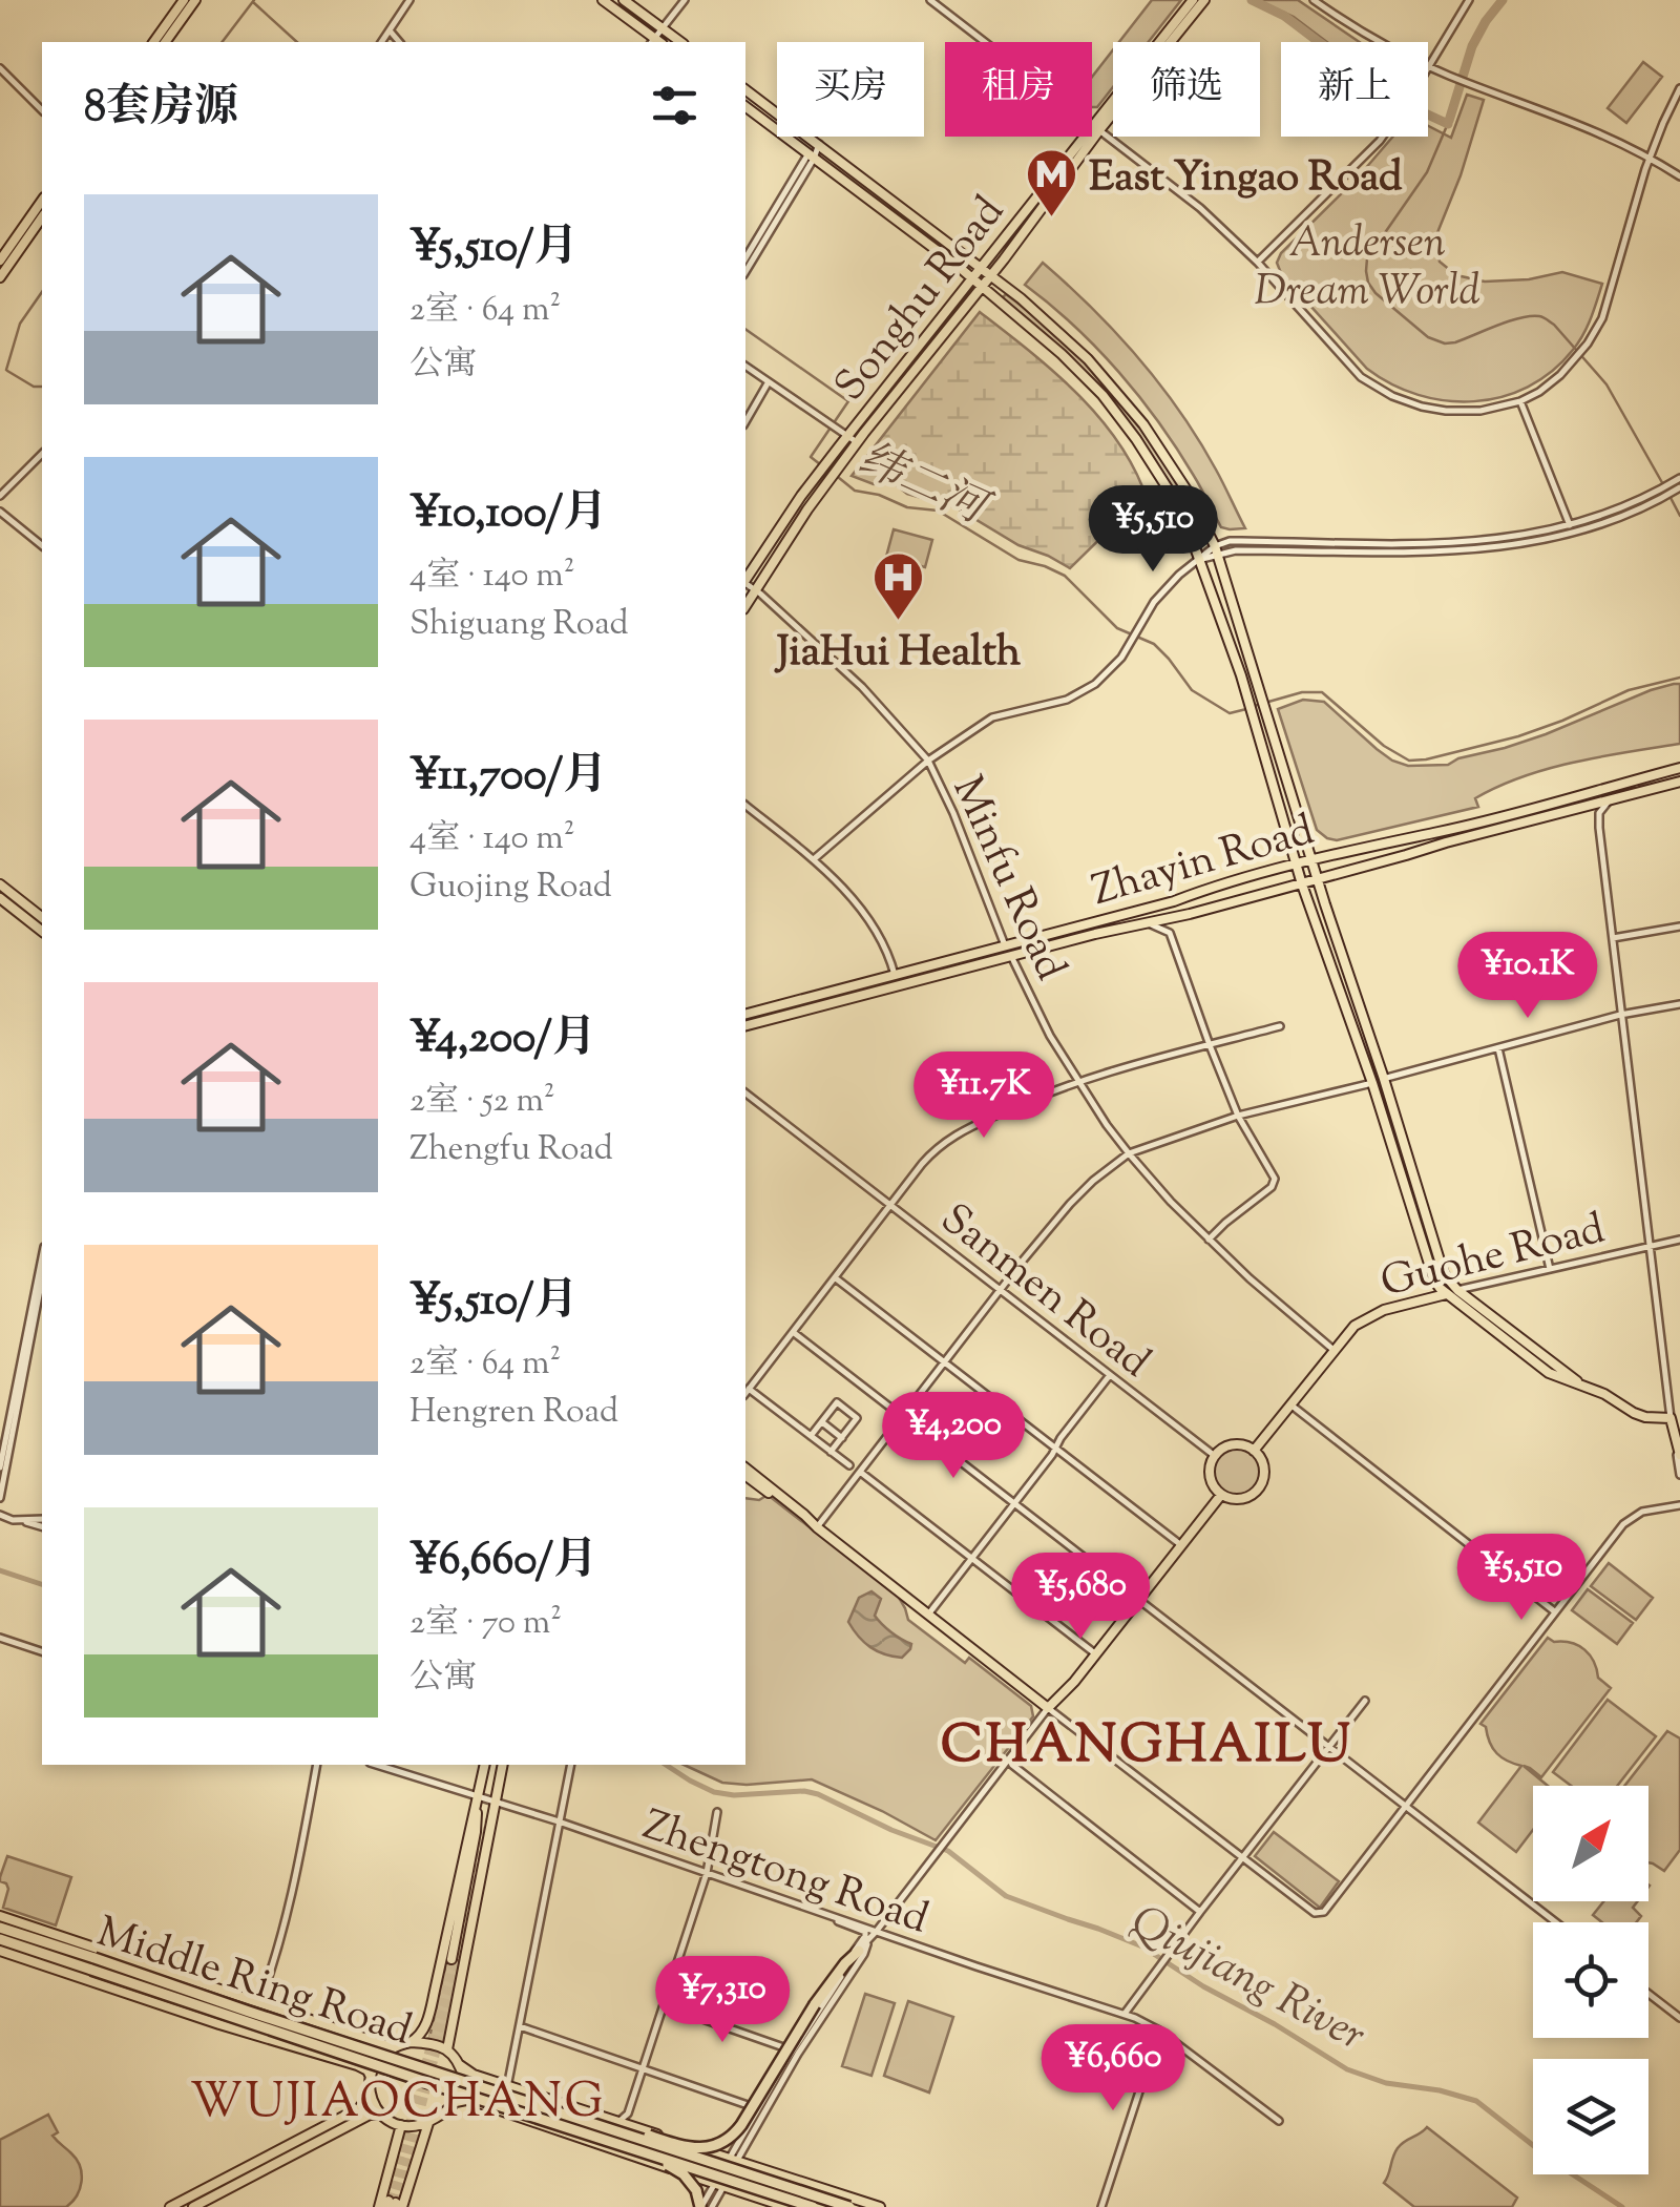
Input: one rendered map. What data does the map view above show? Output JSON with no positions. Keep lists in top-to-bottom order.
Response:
{
  "streets": {
    "highway": ["Middle Ring Road"],
    "main road": ["Songhu Road", "Zhayin Road", "Guohe Road"],
    "street": ["Minfu Road", "Sanmen Road", "Zhengtong Road"]
  },
  "crossings": [
    ["Songhu Road", "Minfu Road"],
    ["Zhayin Road", "Minfu Road"],
    ["Minfu Road", "Guohe Road"],
    ["Guohe Road", "Sanmen Road"]
  ],
  "districts": ["CHANGHAILU", "WUJIAOCHANG"],
  "water": ["纬二河", "Qiujiang River"],
  "parks": ["Andersen Dream World"],
  "places": {
    "metro station": ["East Yingao Road"],
    "hospital": ["JiaHui Health"]
  },
  "north": "top right",
  "page": {
    "chip": [
      "买房",
      "租房",
      "筛选",
      "新上"
    ],
    "heading": "8套房源",
    "list": [
      {
        "name": "¥5,510/月",
        "note": "2室 · 64 m² · 公寓"
      },
      {
        "name": "¥10,100/月",
        "note": "4室 · 140 m² · Shiguang Road"
      },
      {
        "name": "¥11,700/月",
        "note": "4室 · 140 m² · Guojing Road"
      },
      {
        "name": "¥4,200/月",
        "note": "2室 · 52 m² · Zhengfu Road"
      },
      {
        "name": "¥5,510/月",
        "note": "2室 · 64 m² · Hengren Road"
      },
      {
        "name": "¥6,660/月",
        "note": "2室 · 70 m² · 公寓"
      }
    ],
    "price": [
      "¥5,510",
      "¥10.1K",
      "¥11.7K",
      "¥4,200",
      "¥5,510",
      "¥5,680",
      "¥7,310",
      "¥6,660"
    ]
  }
}
